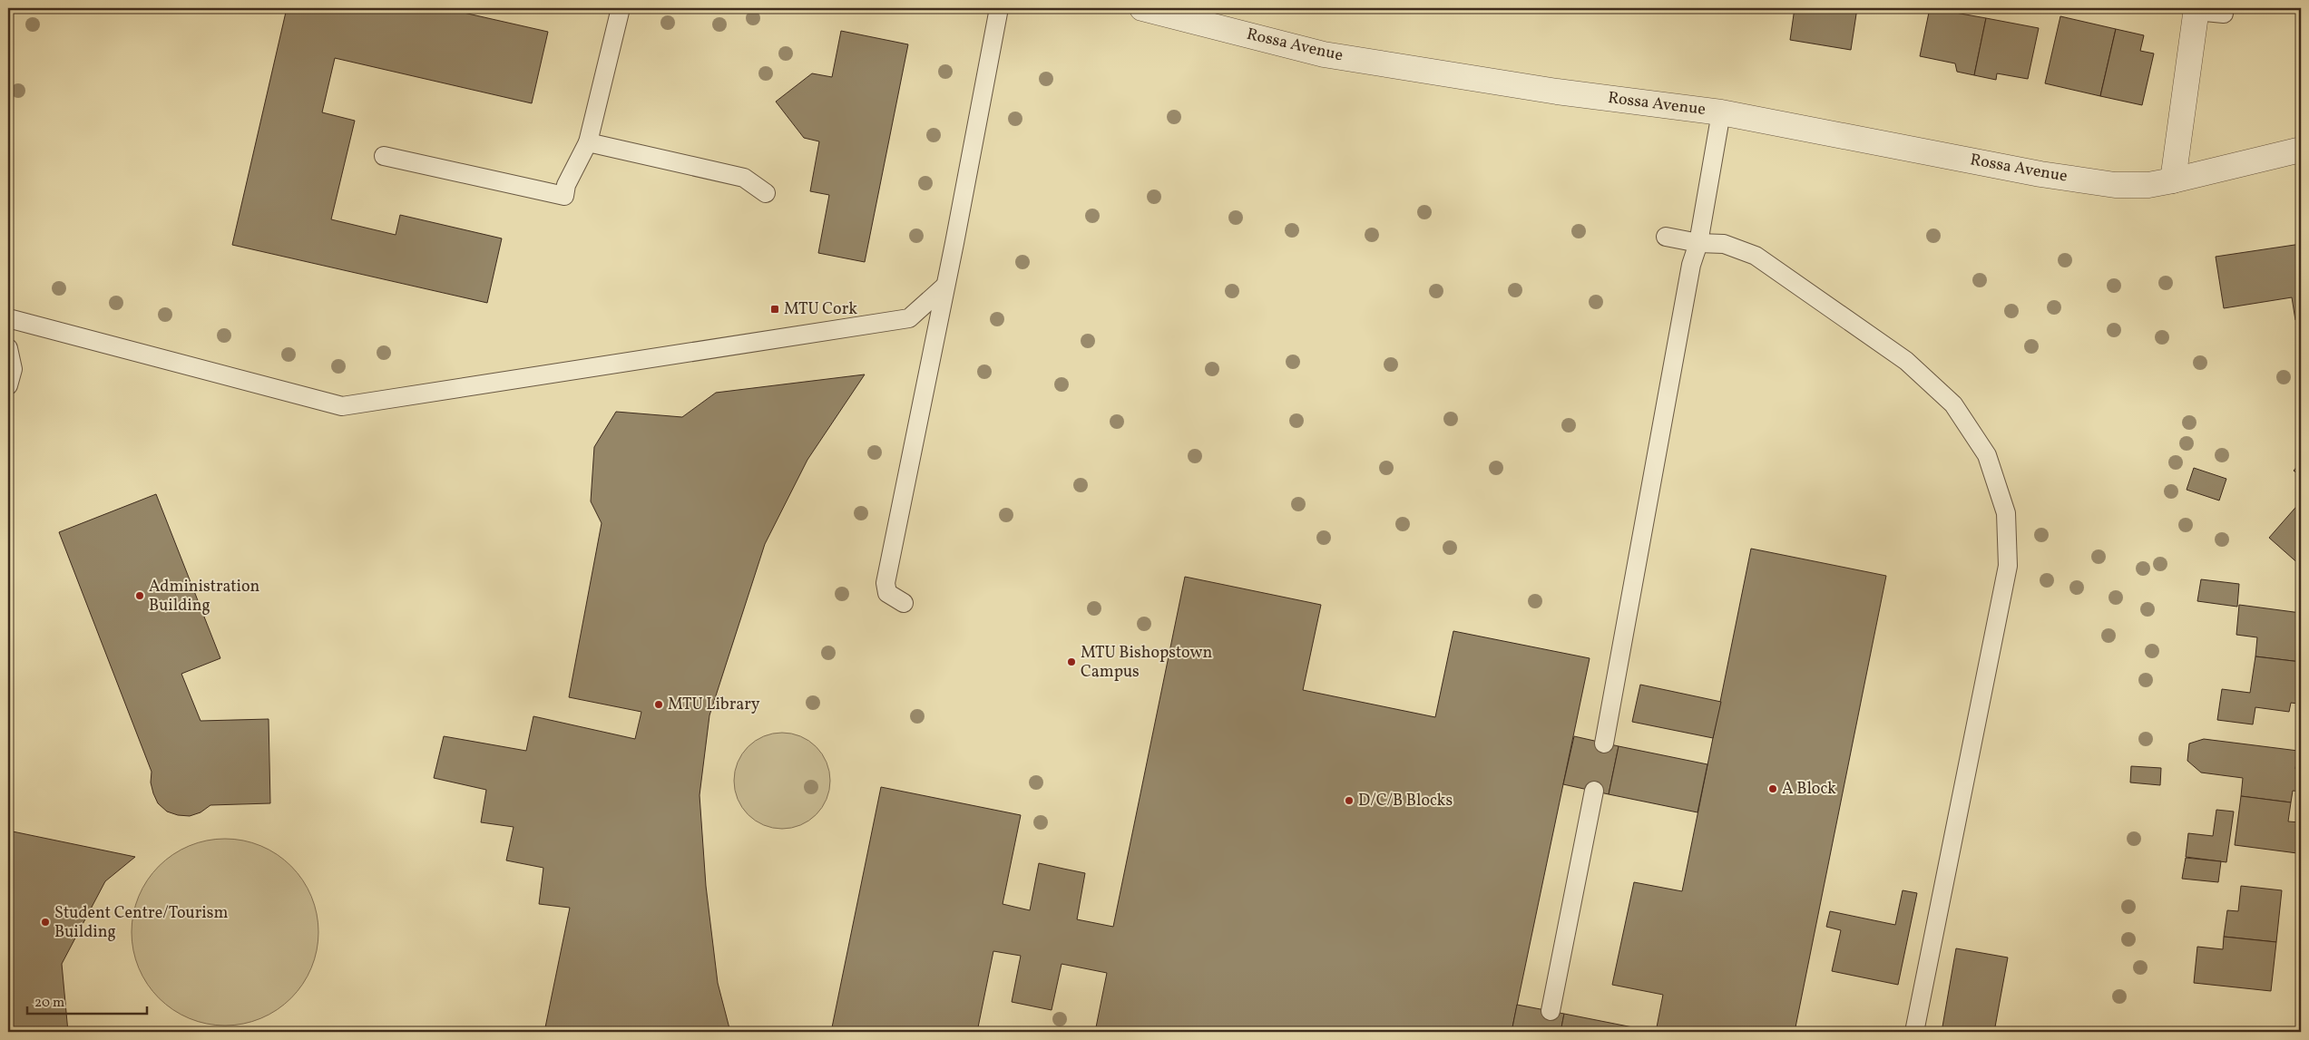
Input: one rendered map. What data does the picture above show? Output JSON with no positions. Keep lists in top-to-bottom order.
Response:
{
  "streets": {
    "street": ["Rossa Avenue"]
  },
  "places": {
    "transit": ["MTU Cork"],
    "other": [
      "Administration Building",
      "MTU Bishopstown Campus",
      "MTU Library",
      "A Block",
      "D/C/B Blocks",
      "Student Centre/Tourism Building"
    ]
  },
  "scale_bar": "20 m"
}
